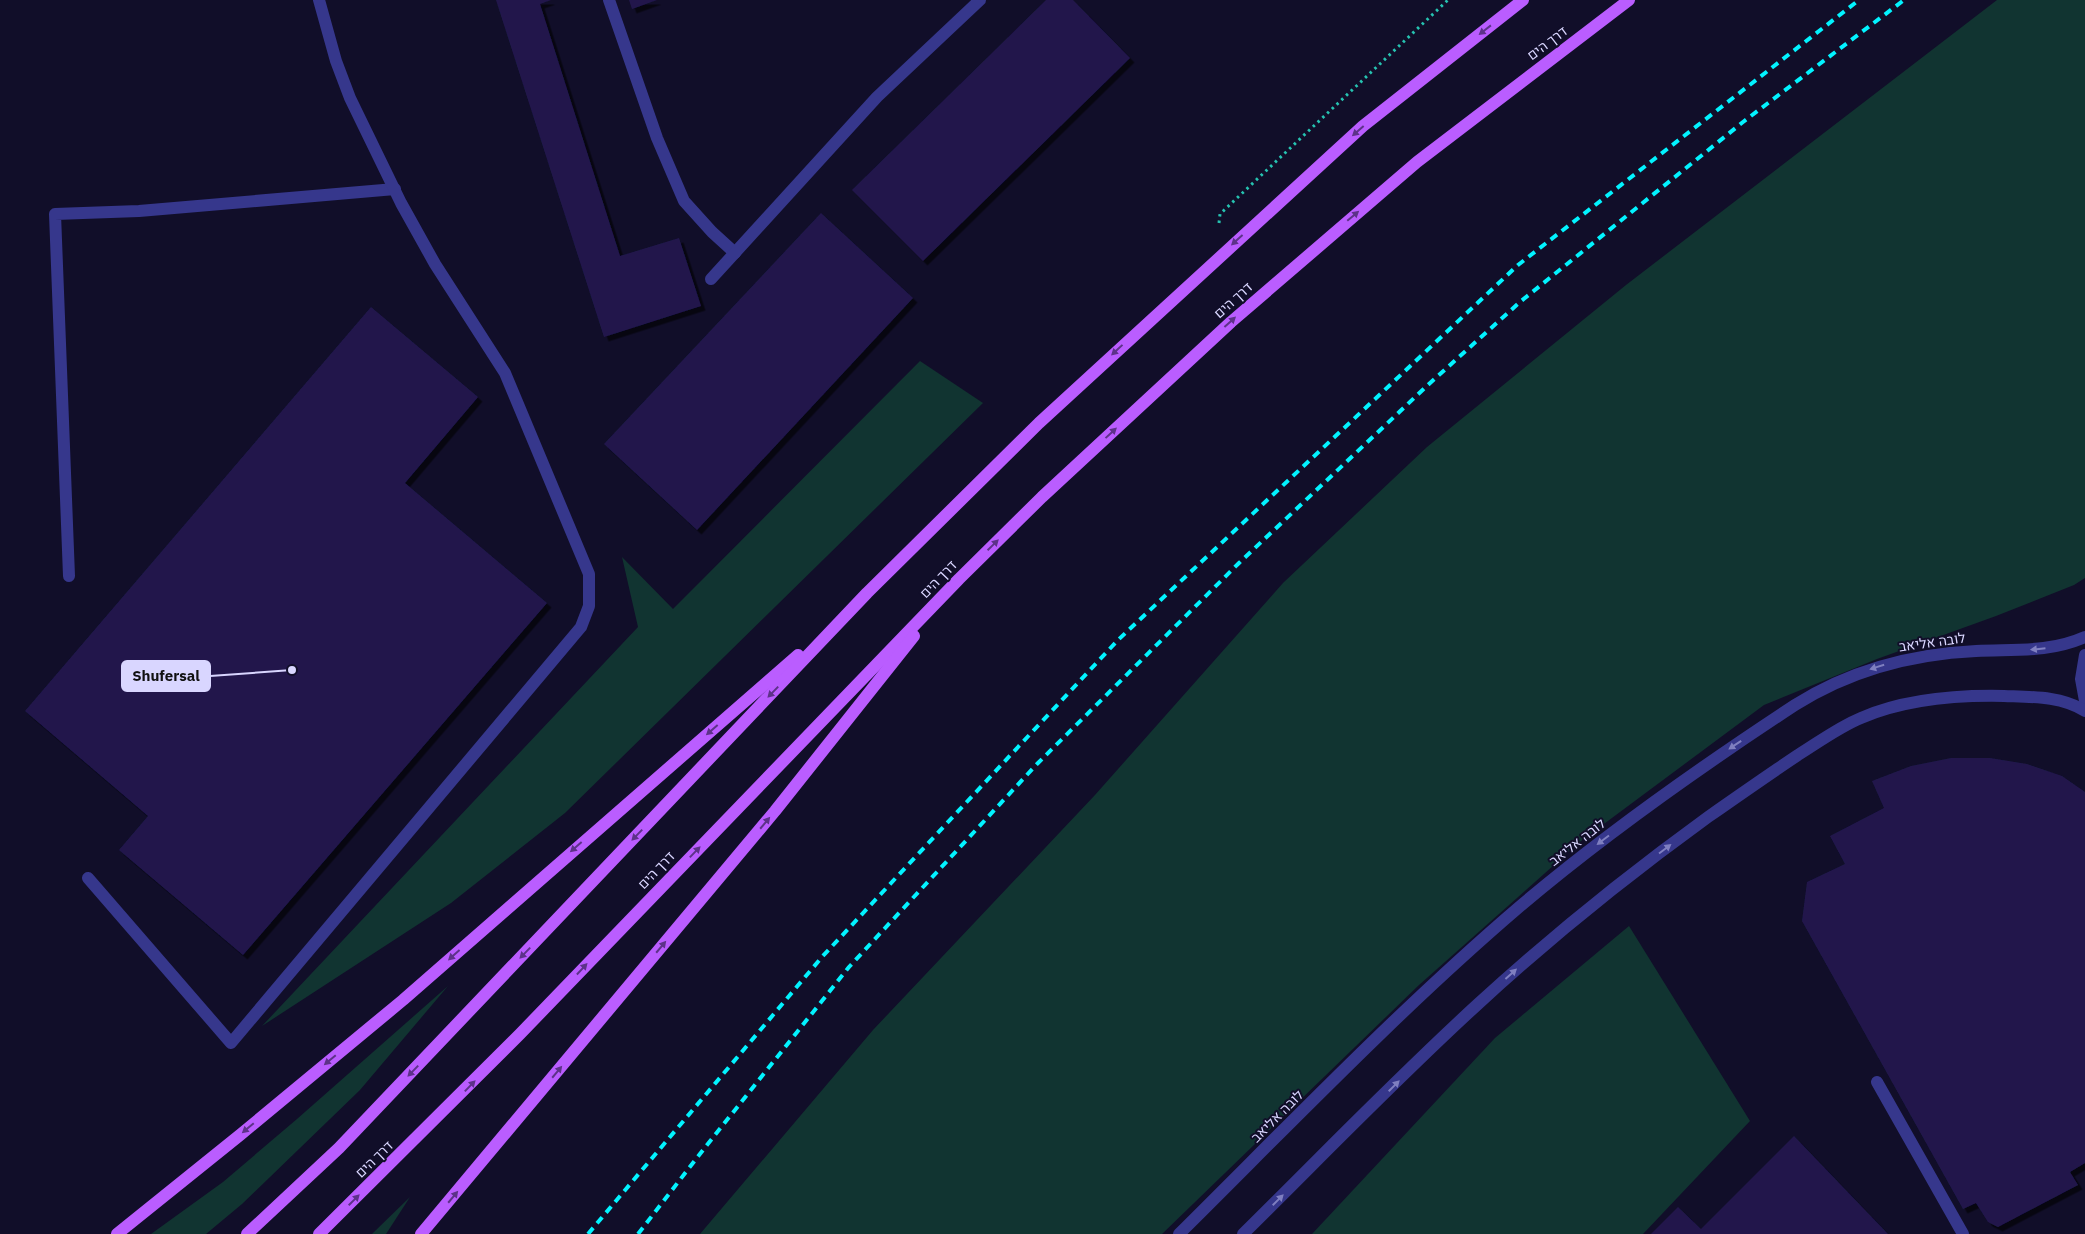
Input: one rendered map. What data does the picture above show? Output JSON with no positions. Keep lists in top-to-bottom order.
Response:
{
  "streets": {
    "main road": ["דרך הים"],
    "street": ["לובה אליאב"]
  },
  "places": ["Shufersal"]
}
